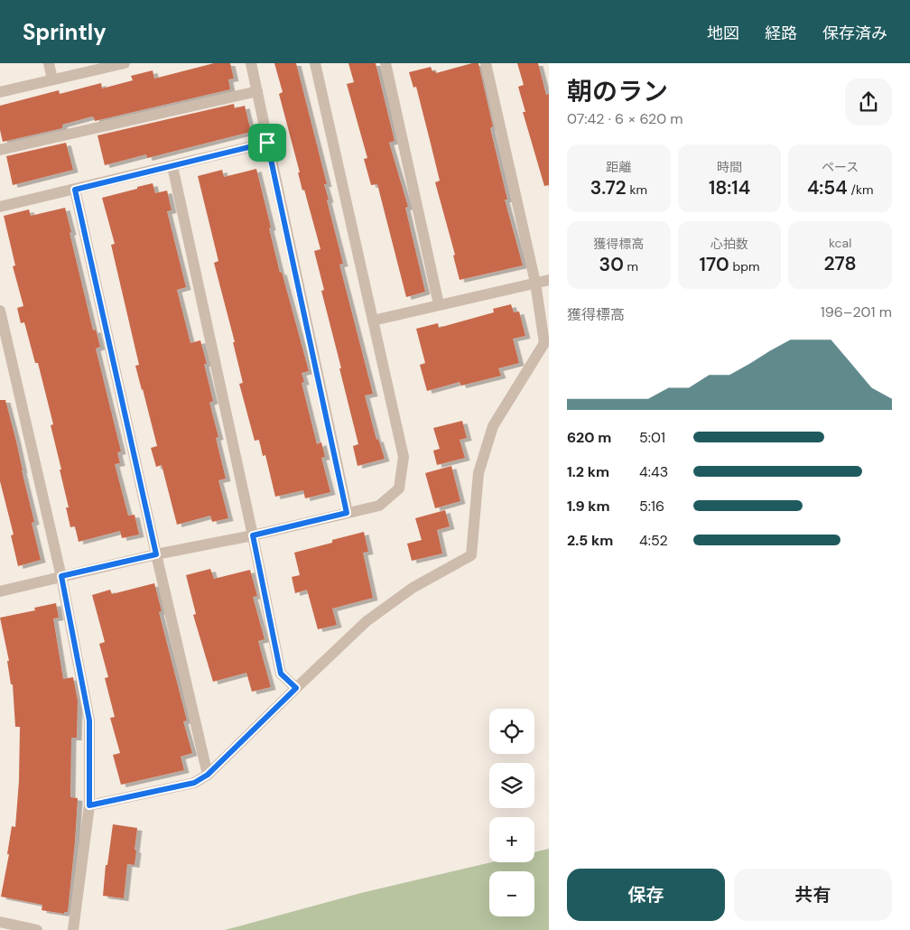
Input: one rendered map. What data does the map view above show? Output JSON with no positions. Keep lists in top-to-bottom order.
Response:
{
  "page": {
    "header": "Sprintly",
    "nav": ["地図", "経路", "保存済み"],
    "heading": ["朝のラン", "07:42 · 6 × 620 m"],
    "stats": [
      ["距離", "3.72 km"],
      ["時間", "18:14"],
      ["ペース", "4:54 /km"],
      ["獲得標高", "30 m"],
      ["心拍数", "170 bpm"],
      ["kcal", "278"]
    ],
    "chart": ["獲得標高", "196–201 m"],
    "list": [
      {
        "name": "620 m",
        "note": "5:01"
      },
      {
        "name": "1.2 km",
        "note": "4:43"
      },
      {
        "name": "1.9 km",
        "note": "5:16"
      },
      {
        "name": "2.5 km",
        "note": "4:52"
      }
    ],
    "map_buttons": ["+", "−"],
    "buttons": ["保存", "共有"]
  }
}
